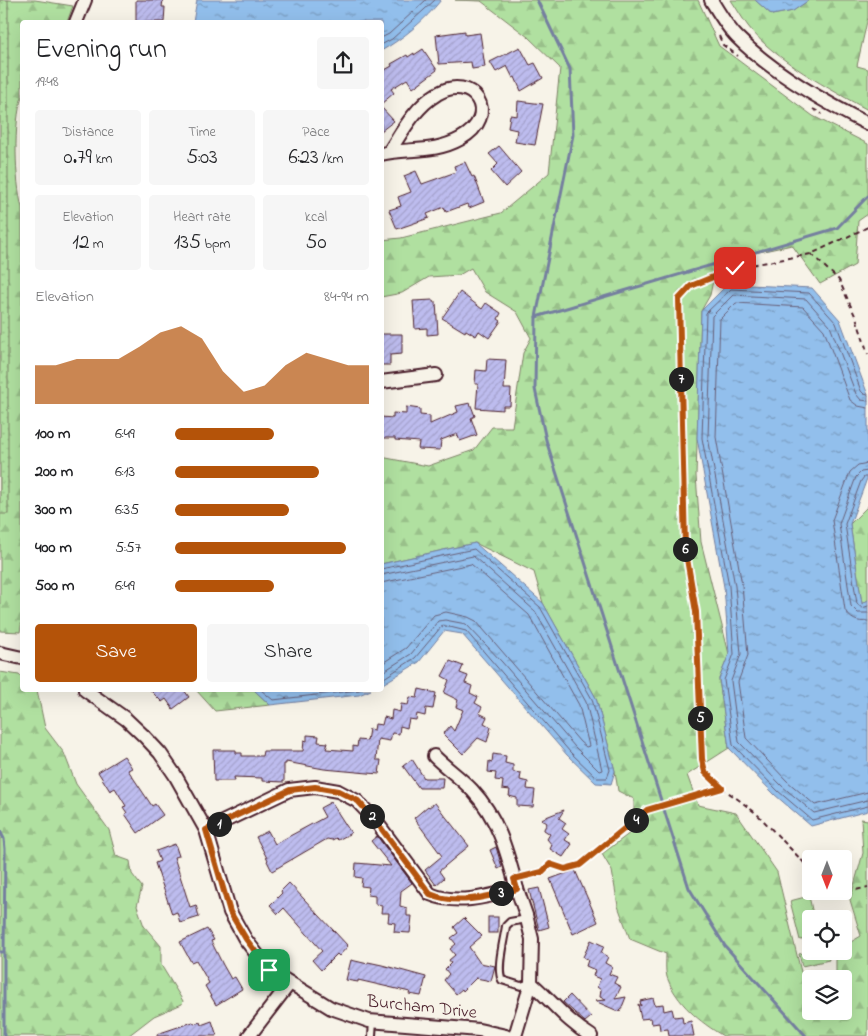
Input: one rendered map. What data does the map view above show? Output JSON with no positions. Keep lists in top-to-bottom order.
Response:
{
  "streets": {
    "street": ["Burcham Drive"]
  },
  "north": "bottom",
  "page": {
    "heading": ["Evening run", "19:48"],
    "stats": [
      ["Distance", "0.79 km"],
      ["Time", "5:03"],
      ["Pace", "6:23 /km"],
      ["Elevation", "12 m"],
      ["Heart rate", "135 bpm"],
      ["kcal", "50"]
    ],
    "chart": ["Elevation", "84–94 m"],
    "pins": [
      "7",
      "6",
      "5",
      "2",
      "4",
      "1",
      "3"
    ],
    "list": [
      {
        "name": "100 m",
        "note": "6:49"
      },
      {
        "name": "200 m",
        "note": "6:13"
      },
      {
        "name": "300 m",
        "note": "6:35"
      },
      {
        "name": "400 m",
        "note": "5:57"
      },
      {
        "name": "500 m",
        "note": "6:49"
      }
    ],
    "buttons": ["Save", "Share"]
  }
}
